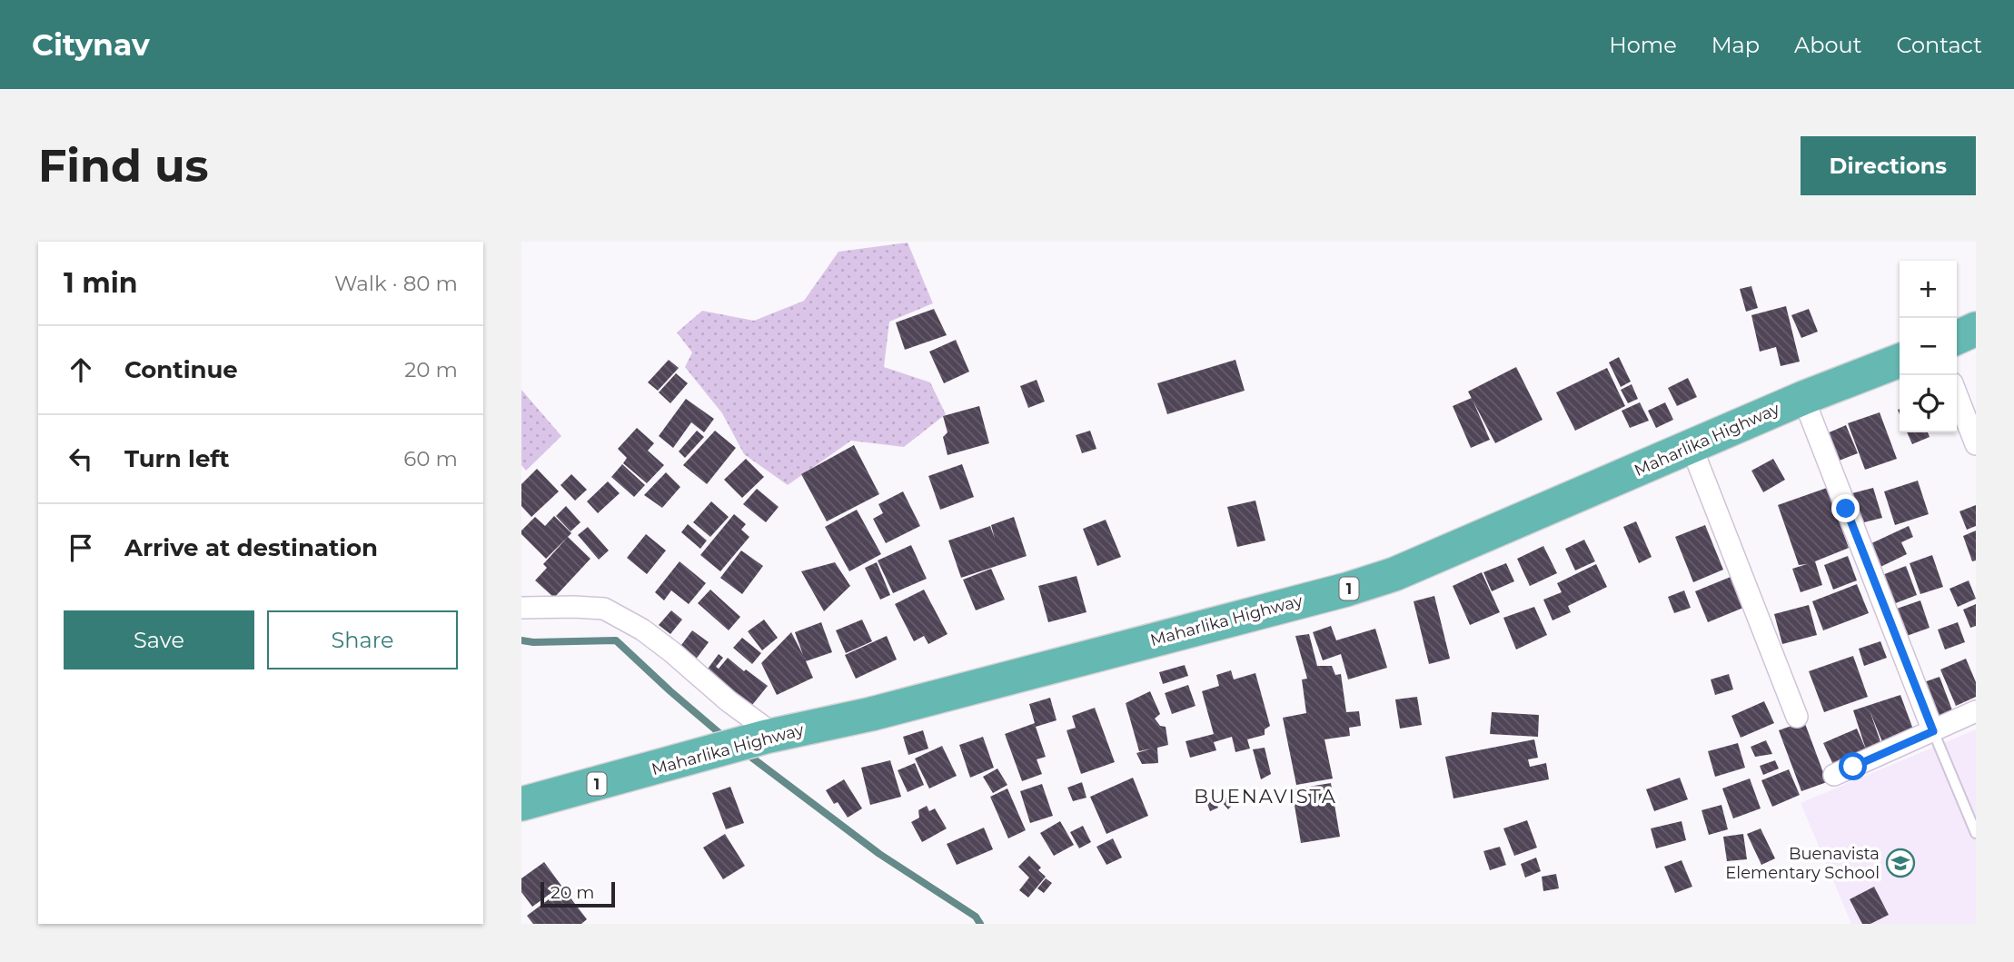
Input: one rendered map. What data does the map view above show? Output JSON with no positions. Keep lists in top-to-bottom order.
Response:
{
  "streets": {
    "highway": ["Maharlika Highway", "1"]
  },
  "districts": ["BUENAVISTA"],
  "places": {
    "school or university": ["Buenavista Elementary School"]
  },
  "scale_bar": "20 m",
  "page": {
    "header": "Citynav",
    "nav": [
      "Home",
      "Map",
      "About",
      "Contact"
    ],
    "buttons": [
      "Directions",
      ["Save", "Share"]
    ],
    "title": "Find us",
    "heading": ["1 min", "Walk · 80 m"],
    "map_buttons": ["+", "−"],
    "list": [
      ["Continue", "20 m"],
      ["Turn left", "60 m"],
      "Arrive at destination"
    ],
    "scale": "20 m"
  }
}
